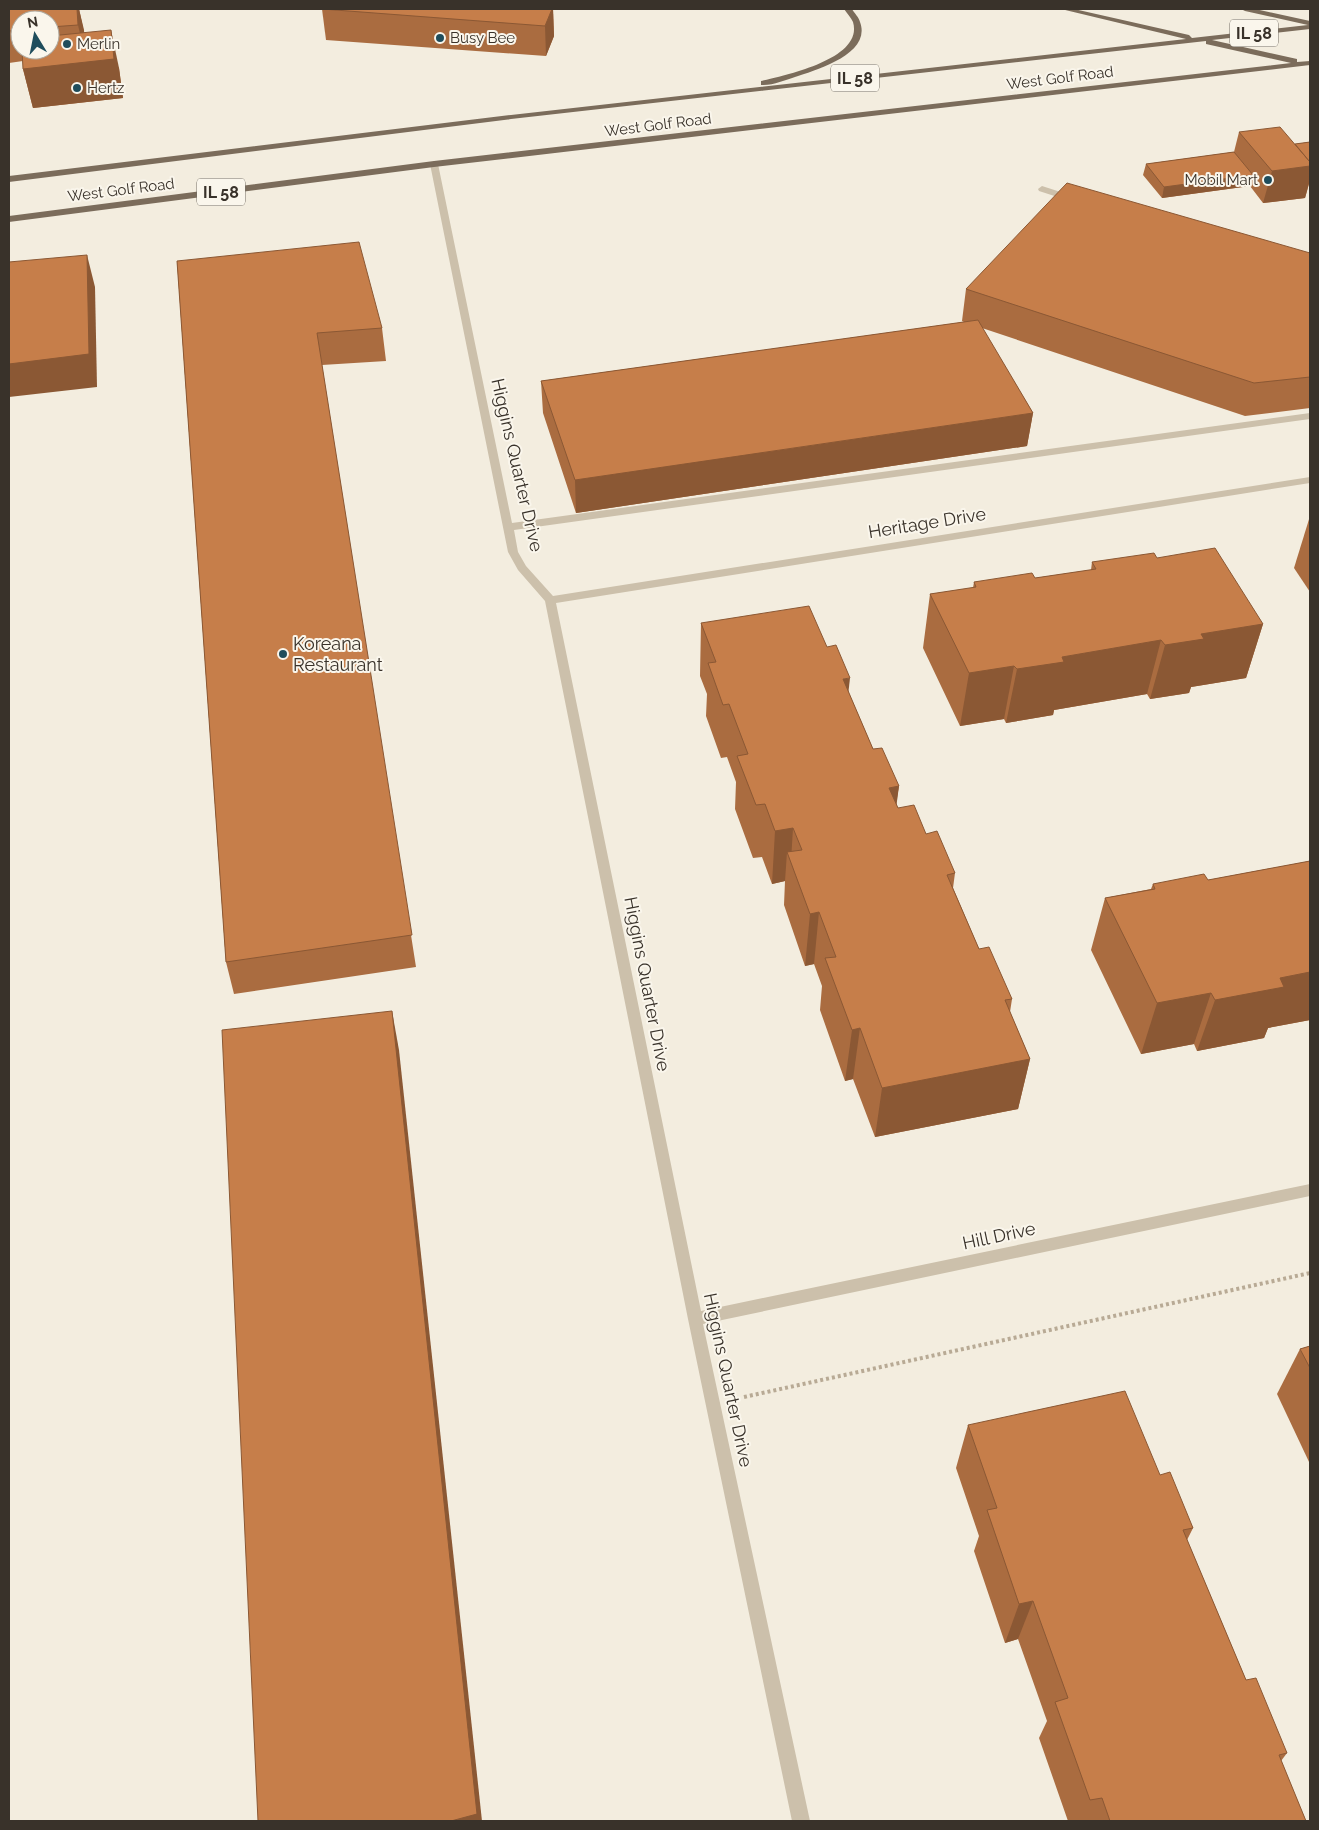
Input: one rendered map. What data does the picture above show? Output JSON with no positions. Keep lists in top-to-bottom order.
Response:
{
  "streets": {
    "main road": ["IL 58", "West Golf Road"],
    "street": ["Higgins Quarter Drive", "Heritage Drive", "Hill Drive"]
  },
  "crossings": [
    ["West Golf Road", "Higgins Quarter Drive"],
    ["Higgins Quarter Drive", "Heritage Drive"],
    ["Higgins Quarter Drive", "Hill Drive"]
  ],
  "places": [
    "Busy Bee",
    "Merlin",
    "Hertz",
    "Mobil Mart",
    "Koreana Restaurant"
  ],
  "north": "top"
}
